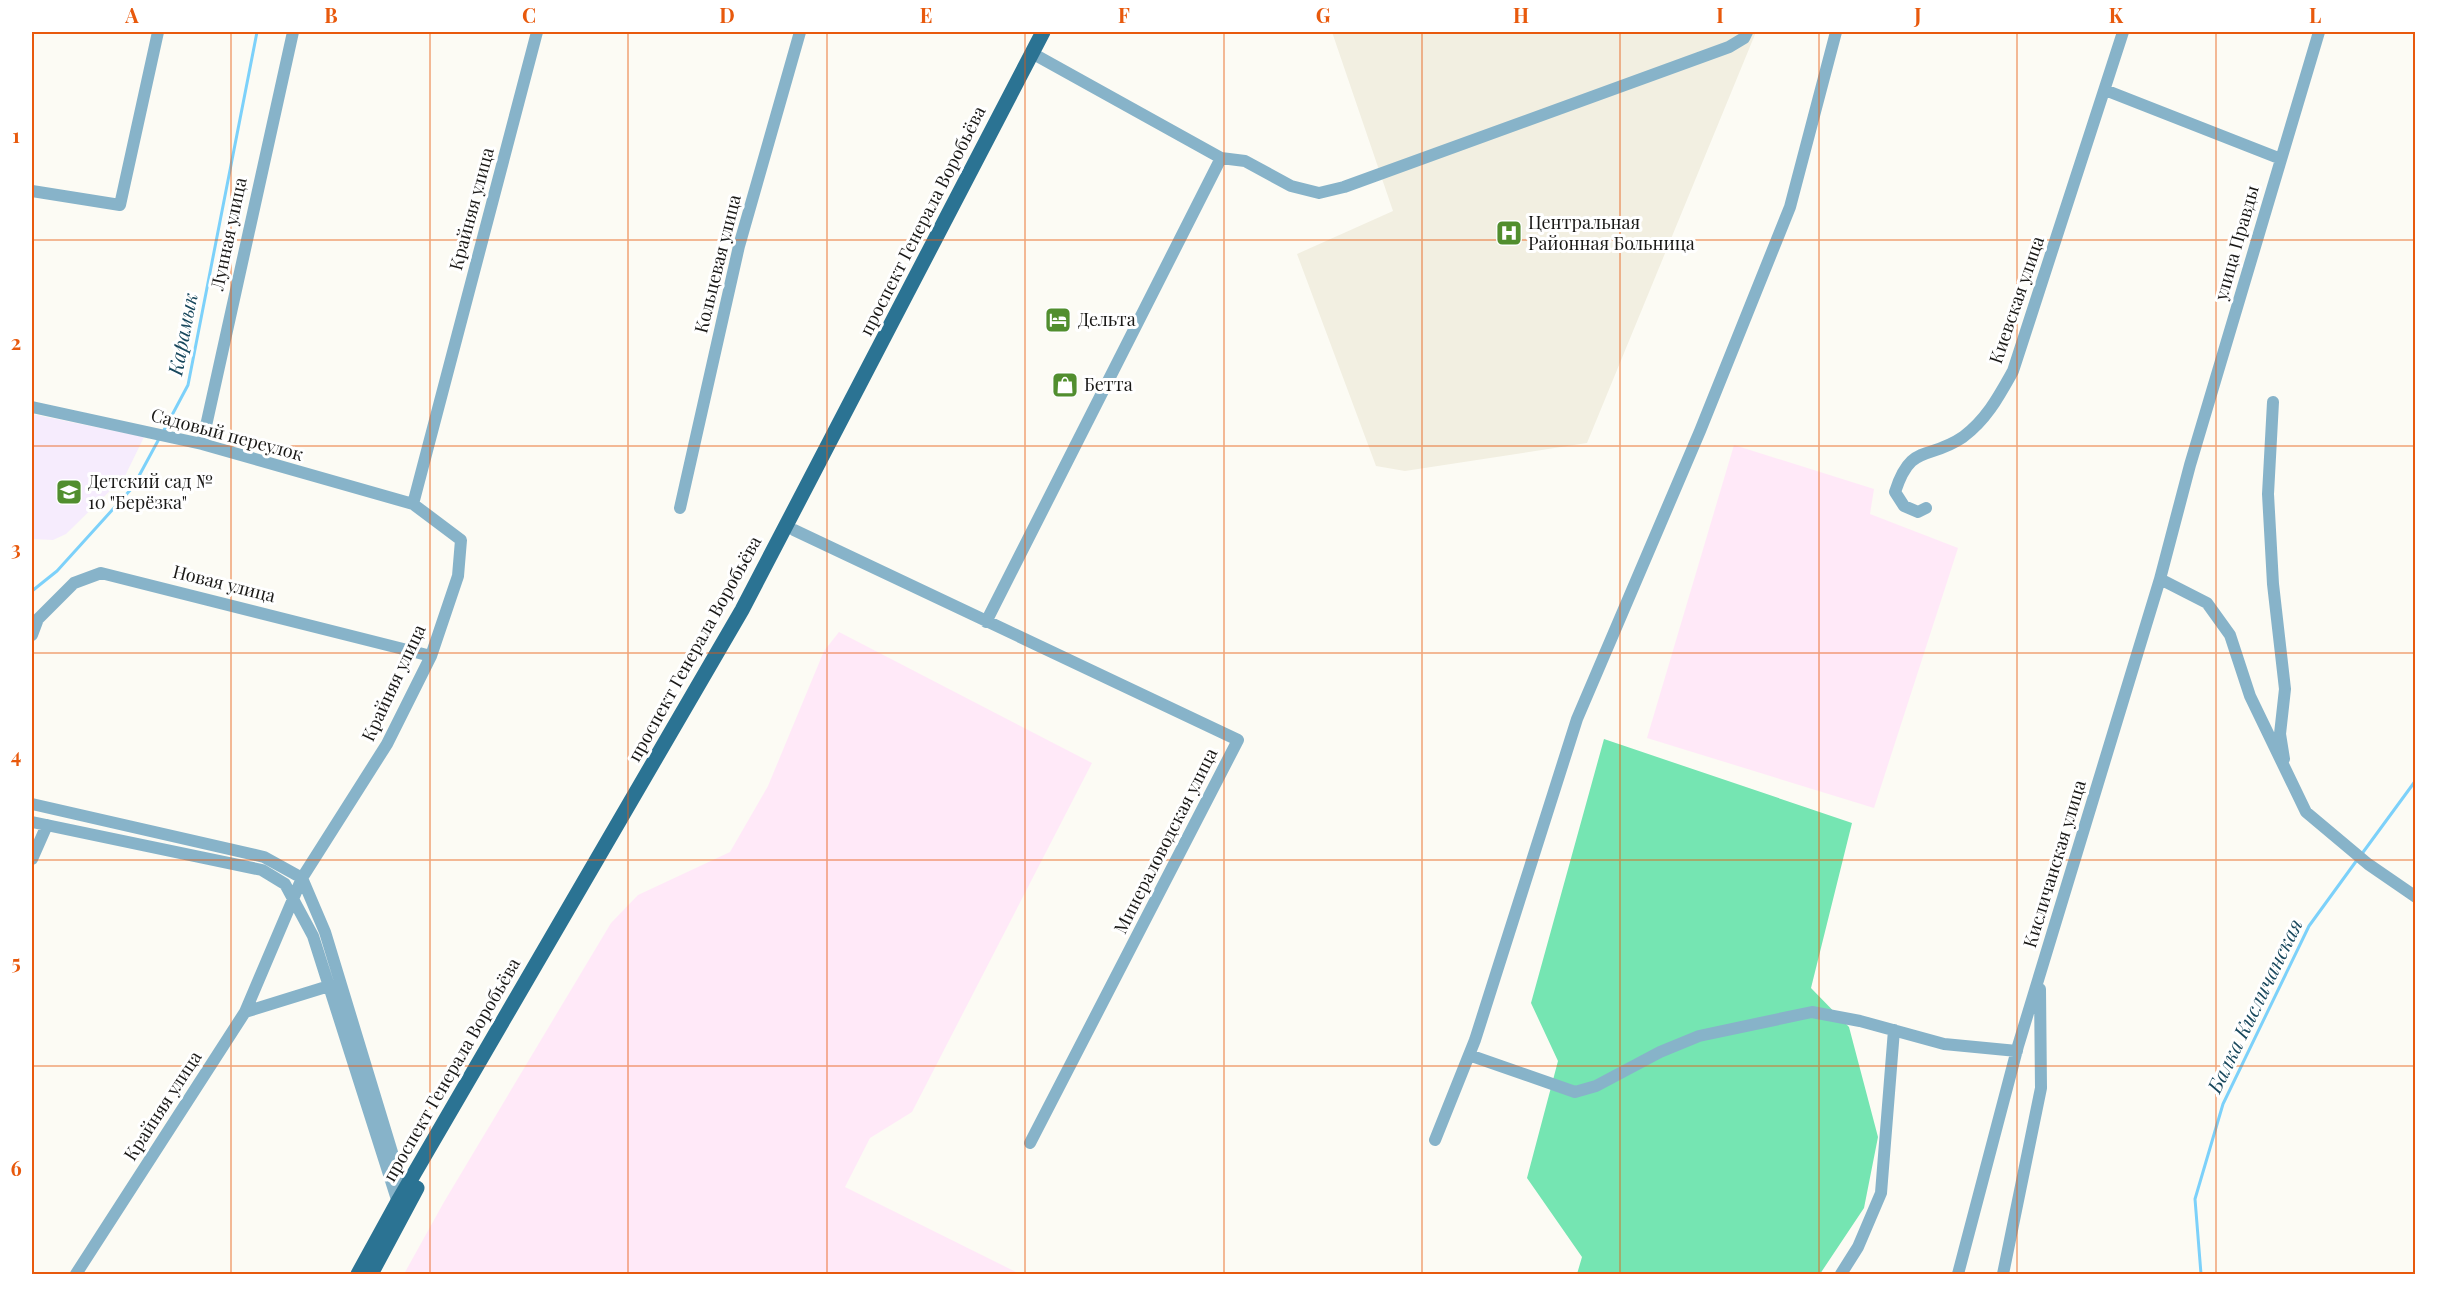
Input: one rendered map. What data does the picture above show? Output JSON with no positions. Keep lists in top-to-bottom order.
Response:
{
  "streets": {
    "main road": ["проспект Генерала Воробьёва"],
    "street": [
      "Крайняя улица",
      "Лунная улица",
      "улица Правды",
      "Кольцевая улица",
      "Киевская улица",
      "Садовый переулок",
      "Новая улица",
      "Минераловодская улица",
      "Кисличанская улица"
    ]
  },
  "crossings": [
    ["Крайняя улица", "Садовый переулок"],
    ["Крайняя улица", "Новая улица"],
    ["проспект Генерала Воробьёва", "Минераловодская улица"],
    ["Лунная улица", "Садовый переулок"],
    ["улица Правды", "Кисличанская улица"]
  ],
  "water": ["Карамык", "Балка Кисличанская"],
  "places": {
    "hospital": ["Центральная Районная Больница"],
    "hotel": ["Дельта"],
    "shop": ["Бетта"],
    "school or university": ["Детский сад № 10 \"Берёзка\""]
  },
  "grid": {
    "columns": [
      "A",
      "B",
      "C",
      "D",
      "E",
      "F",
      "G",
      "H",
      "I",
      "J",
      "K",
      "L"
    ],
    "rows": [
      "1",
      "2",
      "3",
      "4",
      "5",
      "6"
    ]
  }
}
